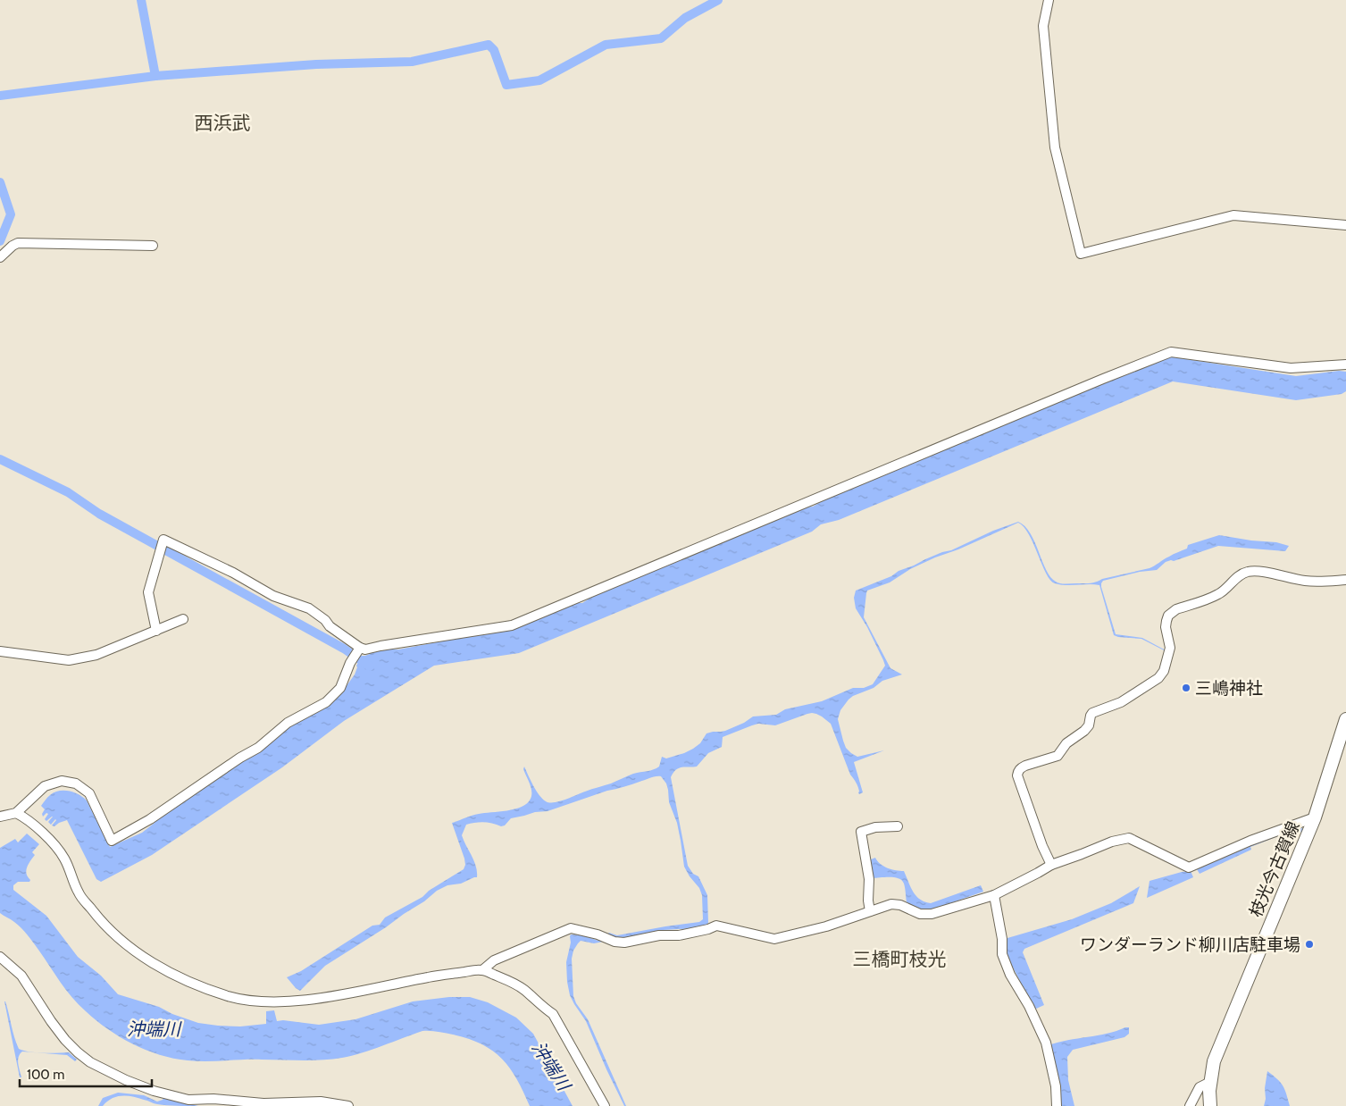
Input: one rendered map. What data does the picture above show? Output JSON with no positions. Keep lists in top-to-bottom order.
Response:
{
  "streets": {
    "main road": ["枝光今古賀線"]
  },
  "districts": ["西浜武", "三橋町枝光"],
  "water": ["沖端川"],
  "places": ["三嶋神社", "ワンダーランド柳川店駐車場"],
  "scale_bar": "100 m"
}
